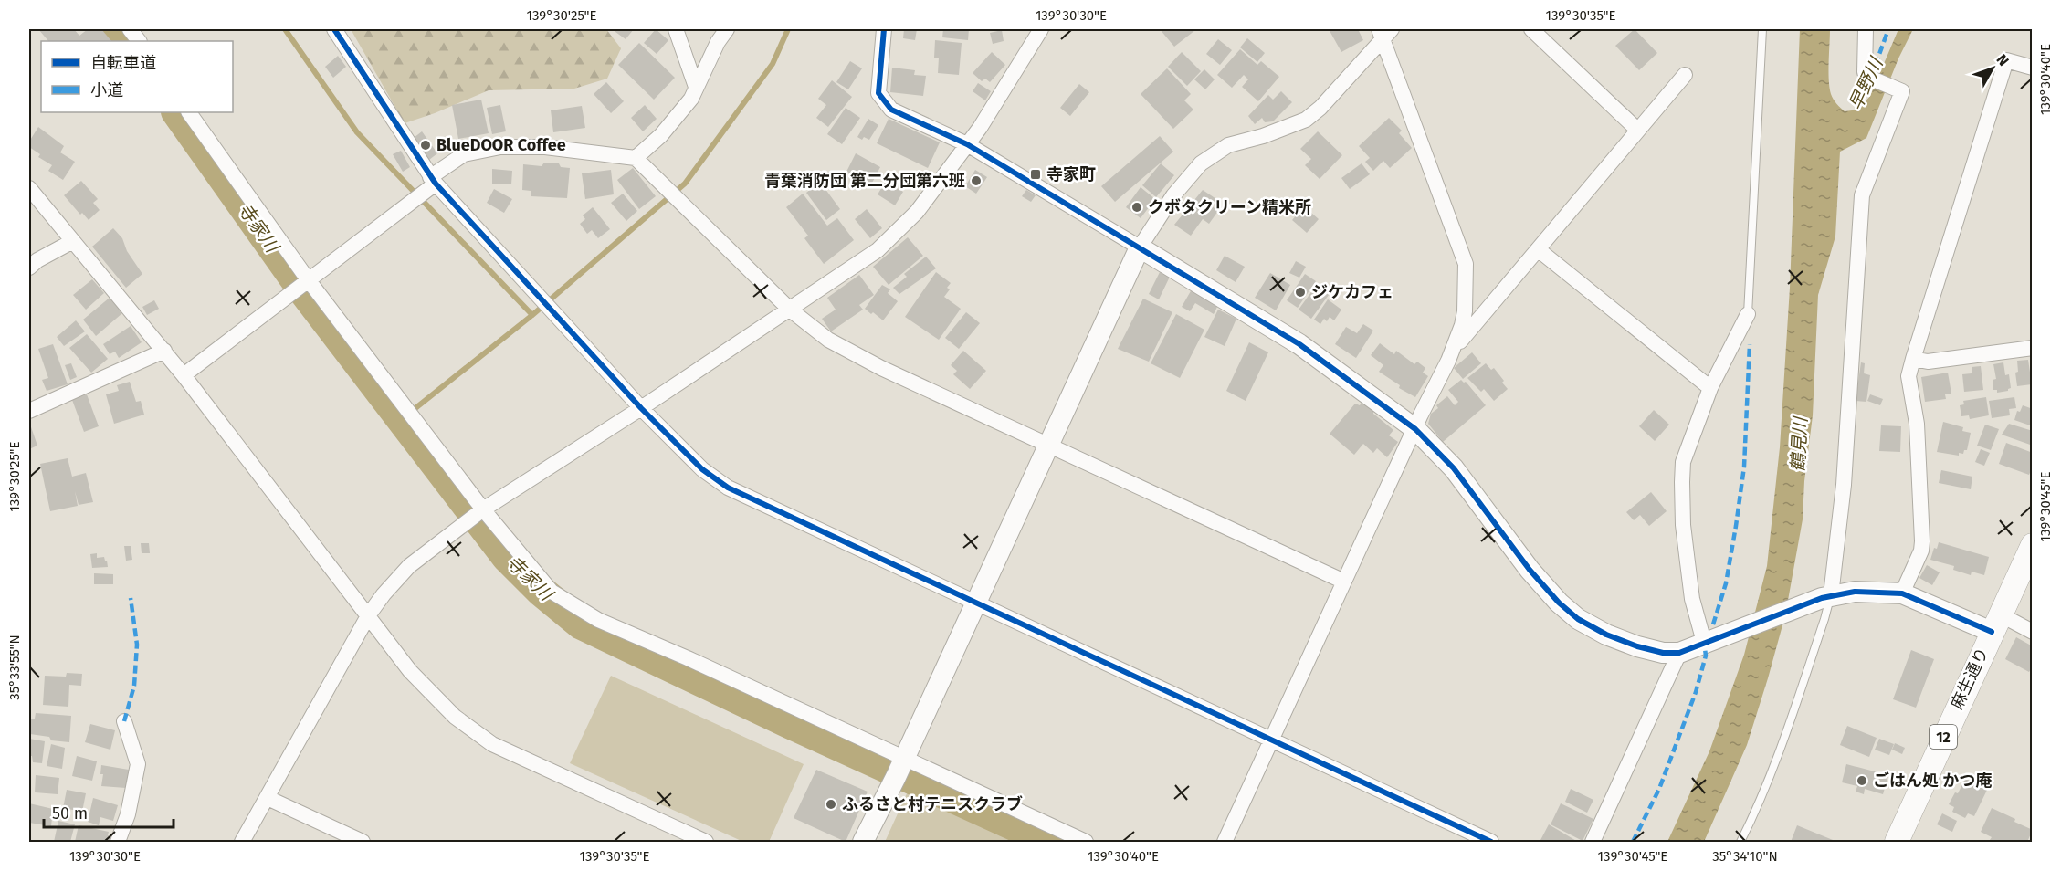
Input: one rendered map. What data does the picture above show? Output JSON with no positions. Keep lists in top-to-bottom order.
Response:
{
  "streets": {
    "main road": ["麻生通り", "12"]
  },
  "water": ["早野川", "寺家川", "鶴見川"],
  "places": {
    "other": [
      "BlueDOOR Coffee",
      "青葉消防団 第二分団第六班",
      "クボタクリーン精米所",
      "ジケカフェ",
      "ごはん処 かつ庵",
      "ふるさと村テニスクラブ"
    ],
    "transit": ["寺家町"]
  },
  "legend": ["自転車道", "小道"],
  "scale_bar": "50 m",
  "north": "top right",
  "coordinates": [
    "139°30'25\"E",
    "139°30'30\"E",
    "139°30'35\"E",
    "139°30'40\"E",
    "139°30'45\"E",
    "35°33'55\"N",
    "35°34'10\"N"
  ]
}
